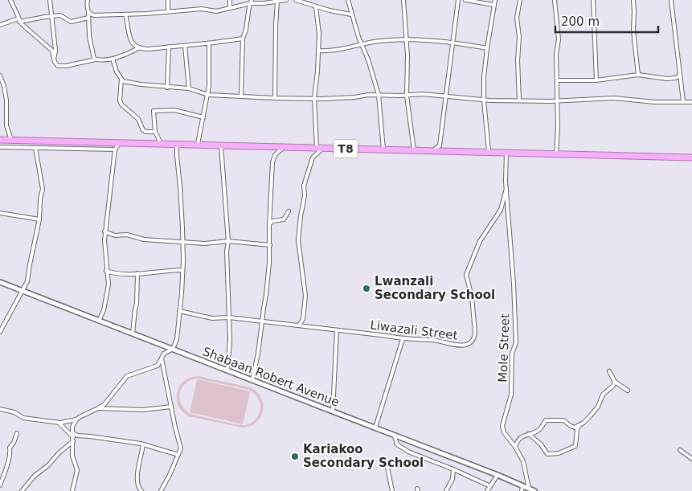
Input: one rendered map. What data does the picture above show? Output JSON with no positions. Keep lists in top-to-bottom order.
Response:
{
  "streets": {
    "highway": ["T8"],
    "street": ["Liwazali Street", "Mole Street", "Shabaan Robert Avenue"]
  },
  "crossings": [
    ["T8", "Mole Street"],
    ["Liwazali Street", "Mole Street"],
    ["Mole Street", "Shabaan Robert Avenue"]
  ],
  "places": ["Lwanzali Secondary School", "Kariakoo Secondary School"],
  "scale_bar": "200 m"
}
